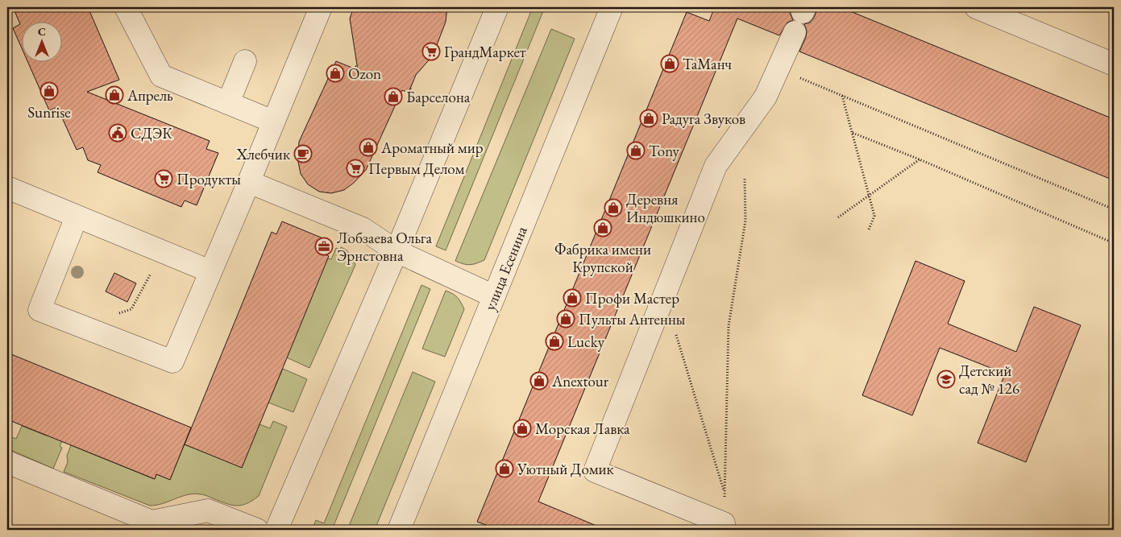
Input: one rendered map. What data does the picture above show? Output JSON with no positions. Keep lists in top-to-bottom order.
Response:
{
  "streets": {
    "street": ["улица Есенина"]
  },
  "places": {
    "supermarket": ["ГрандМаркет", "Первым Делом", "Продукты"],
    "shop": [
      "ТаМанч",
      "Ozon",
      "Sunrise",
      "Апрель",
      "Барселона",
      "Радуга Звуков",
      "Ароматный мир",
      "Tony",
      "Деревня Индюшкино",
      "Фабрика имени Крупской",
      "Профи Мастер",
      "Пульты Антенны",
      "Lucky",
      "Anextour",
      "Морская Лавка",
      "Уютный Домик"
    ],
    "public building": ["СДЭК"],
    "cafe": ["Хлебчик"],
    "office": ["Лобзаева Ольга Эрнстовна"],
    "school or university": ["Детский сад № 126"]
  },
  "north": "top"
}
